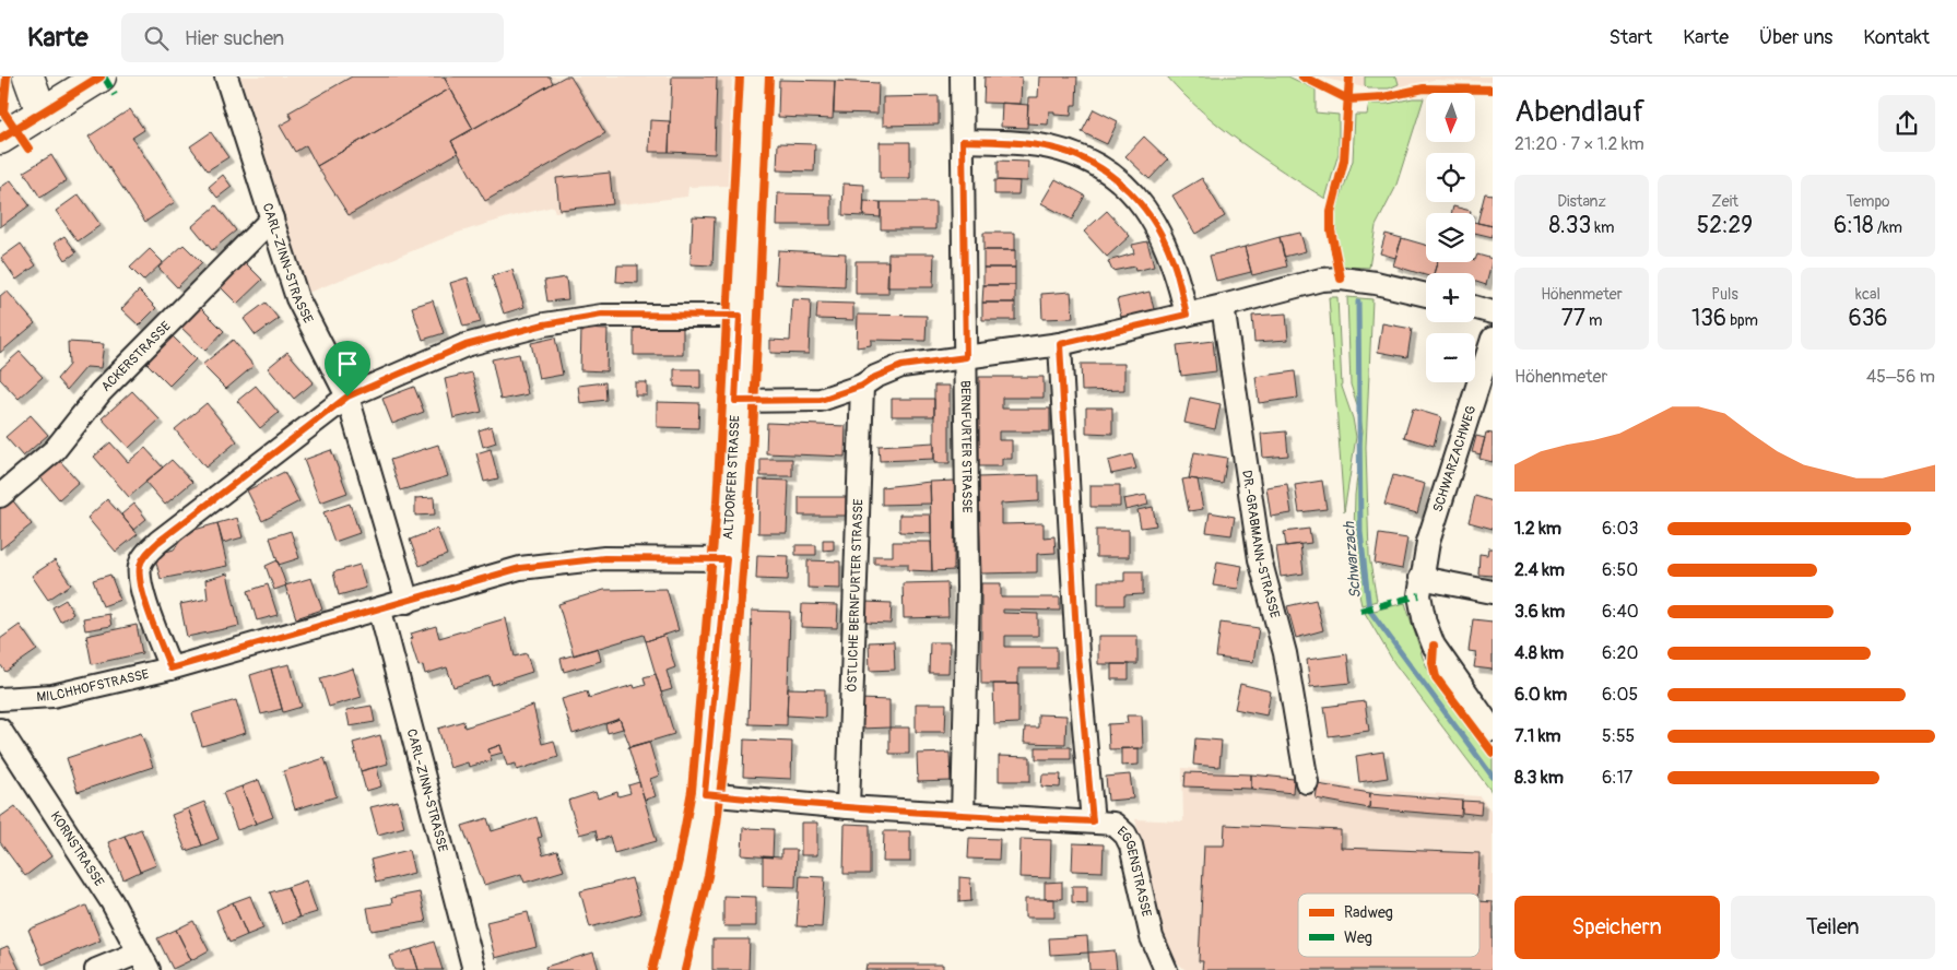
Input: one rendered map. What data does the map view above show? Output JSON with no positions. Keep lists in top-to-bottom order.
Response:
{
  "streets": {
    "main road": ["ALTDORFER STRASSE"],
    "street": [
      "CARL-ZINN-STRASSE",
      "ACKERSTRASSE",
      "BERNFURTER STRASSE",
      "SCHWARZACHWEG",
      "DR.-GRABMANN-STRASSE",
      "ÖSTLICHE BERNFURTER STRASSE",
      "MILCHHOFSTRASSE",
      "KORNSTRASSE",
      "EGGENSTRASSE"
    ]
  },
  "crossings": [
    ["CARL-ZINN-STRASSE", "ACKERSTRASSE"],
    ["CARL-ZINN-STRASSE", "MILCHHOFSTRASSE"],
    ["BERNFURTER STRASSE", "EGGENSTRASSE"],
    ["ALTDORFER STRASSE", "MILCHHOFSTRASSE"],
    ["ALTDORFER STRASSE", "EGGENSTRASSE"],
    ["ÖSTLICHE BERNFURTER STRASSE", "EGGENSTRASSE"]
  ],
  "water": ["Schwarzach"],
  "legend": ["Radweg", "Weg"],
  "north": "bottom",
  "page": {
    "header": "Karte",
    "search": "Hier suchen",
    "nav": [
      "Start",
      "Karte",
      "Über uns",
      "Kontakt"
    ],
    "heading": ["Abendlauf", "21:20 · 7 × 1.2 km"],
    "map_buttons": ["+", "−"],
    "stats": [
      ["Distanz", "8.33 km"],
      ["Zeit", "52:29"],
      ["Tempo", "6:18 /km"],
      ["Höhenmeter", "77 m"],
      ["Puls", "136 bpm"],
      ["kcal", "636"]
    ],
    "chart": ["Höhenmeter", "45–56 m"],
    "list": [
      {
        "name": "1.2 km",
        "note": "6:03"
      },
      {
        "name": "2.4 km",
        "note": "6:50"
      },
      {
        "name": "3.6 km",
        "note": "6:40"
      },
      {
        "name": "4.8 km",
        "note": "6:20"
      },
      {
        "name": "6.0 km",
        "note": "6:05"
      },
      {
        "name": "7.1 km",
        "note": "5:55"
      },
      {
        "name": "8.3 km",
        "note": "6:17"
      }
    ],
    "buttons": ["Speichern", "Teilen"]
  }
}
